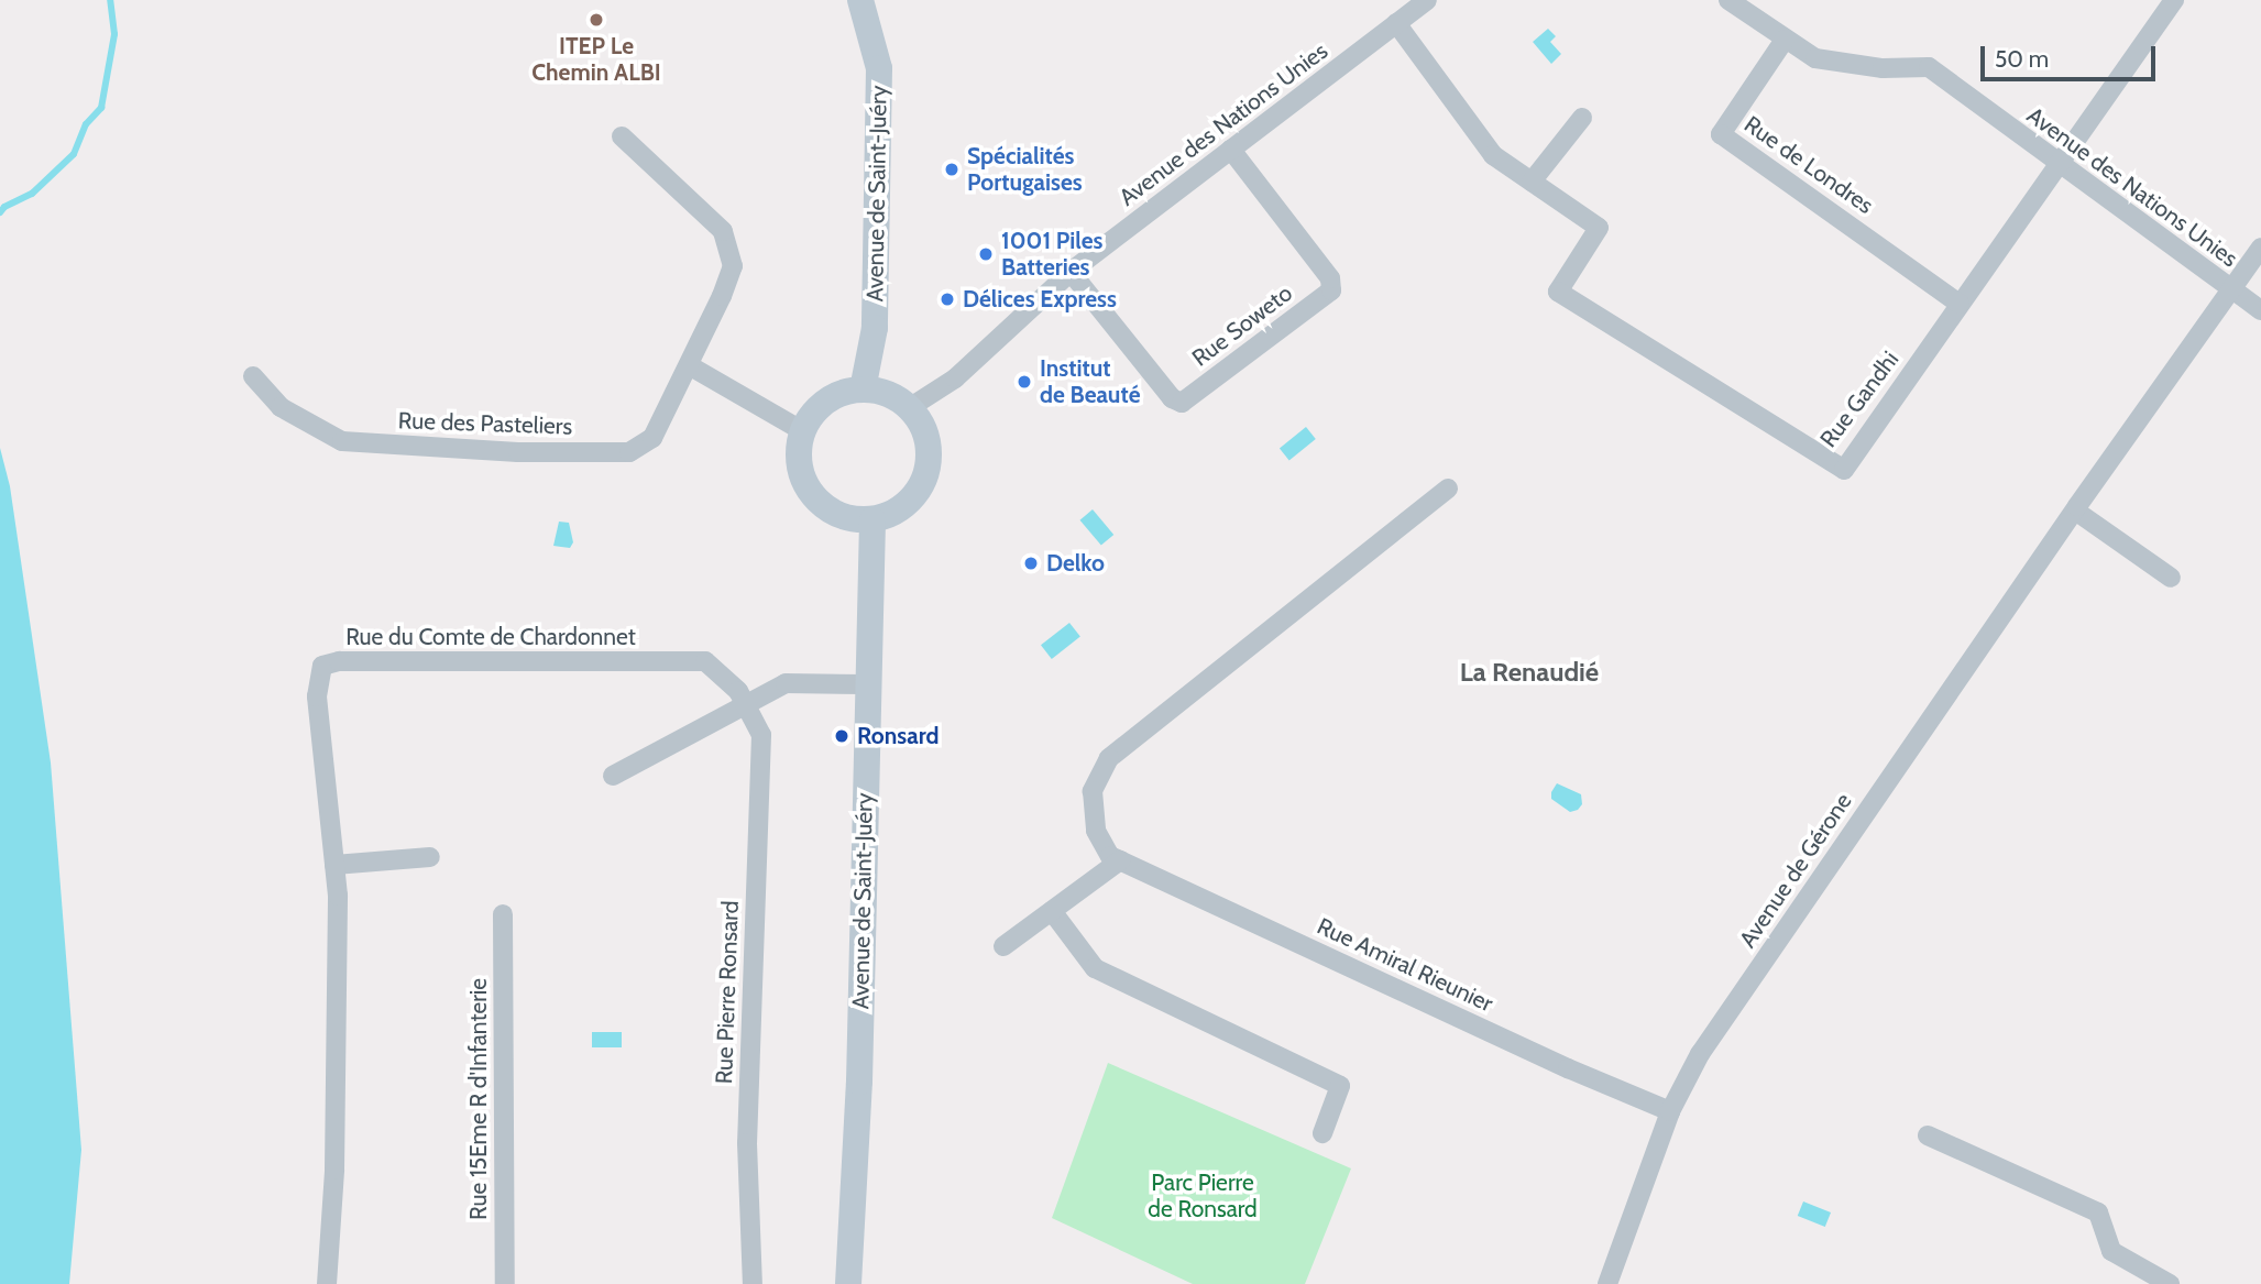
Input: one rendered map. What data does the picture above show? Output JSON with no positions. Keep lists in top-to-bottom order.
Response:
{
  "streets": {
    "main road": ["Avenue de Saint-Juéry"],
    "street": [
      "Avenue des Nations Unies",
      "Rue de Londres",
      "Rue Soweto",
      "Rue Gandhi",
      "Rue des Pasteliers",
      "Rue du Comte de Chardonnet",
      "Avenue de Gérone",
      "Rue Amiral Rieunier",
      "Rue Pierre Ronsard",
      "Rue 15Eme R d'Infanterie"
    ]
  },
  "crossings": [
    ["Avenue des Nations Unies", "Rue de Londres"],
    ["Avenue des Nations Unies", "Avenue de Saint-Juéry"],
    ["Avenue des Nations Unies", "Rue Soweto"],
    ["Avenue des Nations Unies", "Rue Gandhi"],
    ["Avenue des Nations Unies", "Avenue de Gérone"],
    ["Rue de Londres", "Rue Gandhi"],
    ["Rue du Comte de Chardonnet", "Rue Pierre Ronsard"],
    ["Avenue de Gérone", "Rue Amiral Rieunier"]
  ],
  "districts": ["La Renaudié"],
  "parks": ["Parc Pierre de Ronsard"],
  "places": [
    "ITEP Le Chemin ALBI",
    "Spécialités Portugaises",
    "1001 Piles Batteries",
    "Délices Express",
    "Institut de Beauté",
    "Delko",
    "Ronsard"
  ],
  "scale_bar": "50 m"
}
